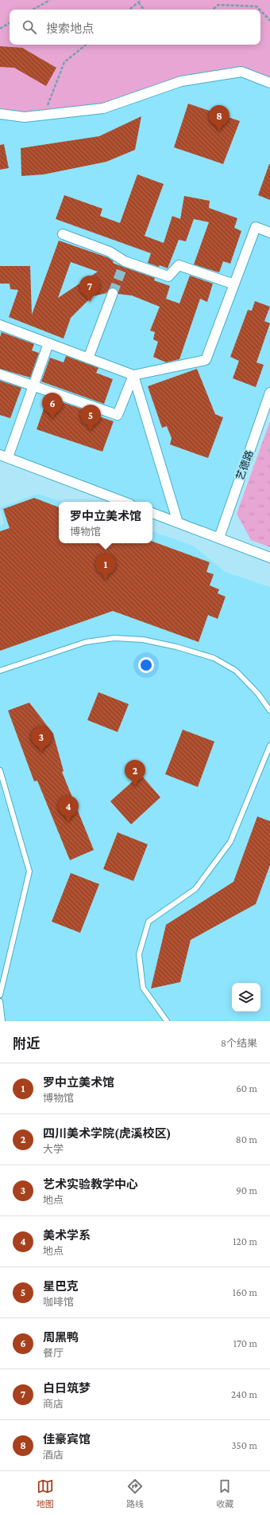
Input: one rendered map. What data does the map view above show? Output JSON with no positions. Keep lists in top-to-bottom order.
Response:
{
  "streets": {
    "street": ["艺德路"]
  },
  "page": {
    "search": "搜索地点",
    "pins": [
      "8",
      "7",
      "6",
      "5",
      "1",
      "3",
      "2",
      "4"
    ],
    "popup": ["罗中立美术馆", "博物馆"],
    "heading": ["附近", "8个结果"],
    "list": [
      {
        "mark": "1",
        "name": "罗中立美术馆",
        "note": "博物馆",
        "value": "60 m"
      },
      {
        "mark": "2",
        "name": "四川美术学院(虎溪校区)",
        "note": "大学",
        "value": "80 m"
      },
      {
        "mark": "3",
        "name": "艺术实验教学中心",
        "note": "地点",
        "value": "90 m"
      },
      {
        "mark": "4",
        "name": "美术学系",
        "note": "地点",
        "value": "120 m"
      },
      {
        "mark": "5",
        "name": "星巴克",
        "note": "咖啡馆",
        "value": "160 m"
      },
      {
        "mark": "6",
        "name": "周黑鸭",
        "note": "餐厅",
        "value": "170 m"
      },
      {
        "mark": "7",
        "name": "白日筑梦",
        "note": "商店",
        "value": "240 m"
      },
      {
        "mark": "8",
        "name": "佳豪宾馆",
        "note": "酒店",
        "value": "350 m"
      }
    ],
    "nav": ["地图", "路线", "收藏"]
  }
}
